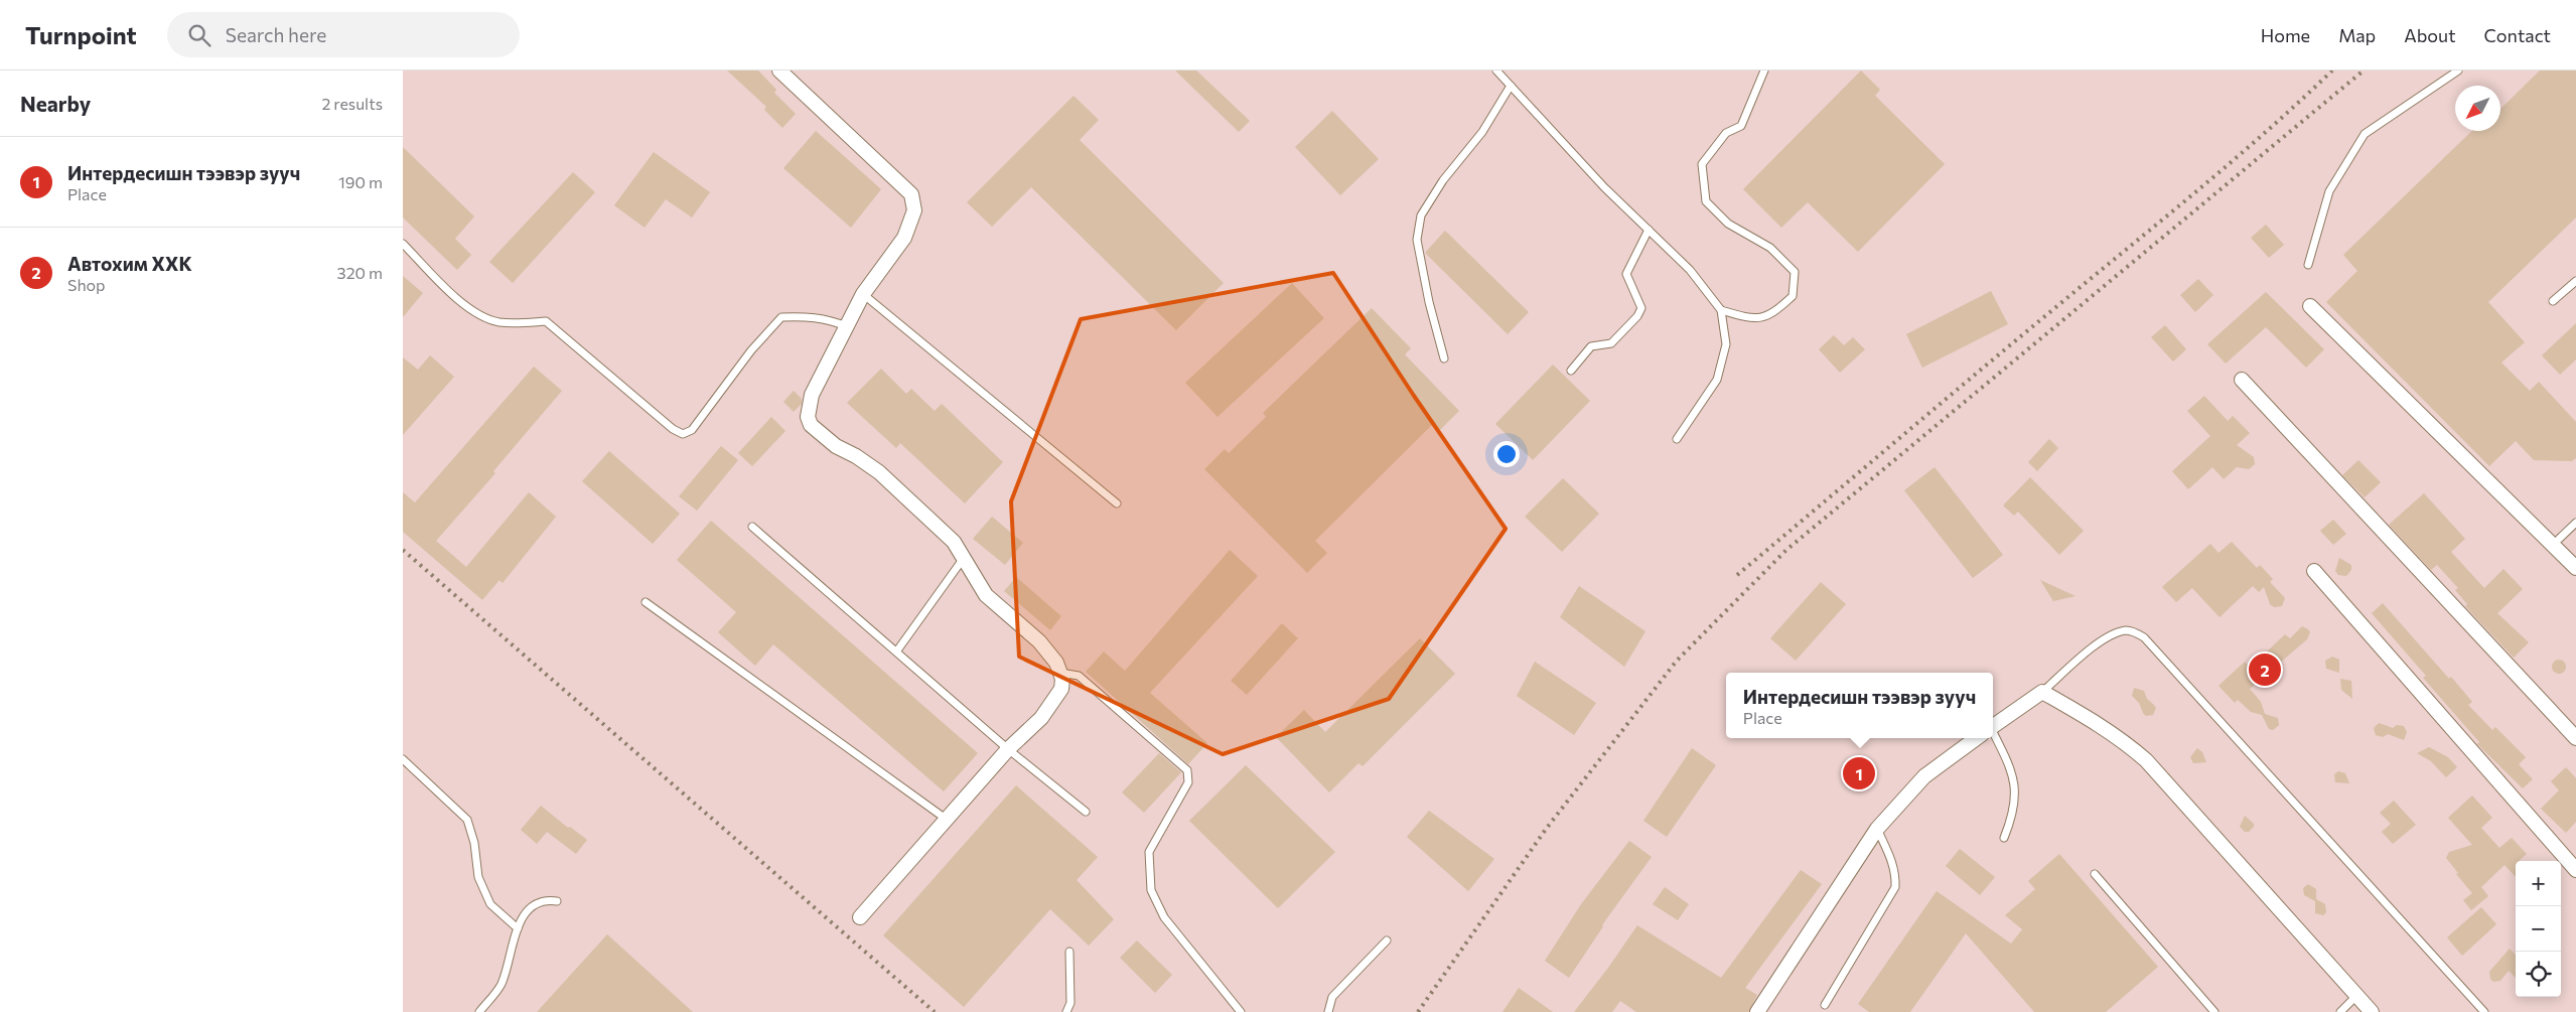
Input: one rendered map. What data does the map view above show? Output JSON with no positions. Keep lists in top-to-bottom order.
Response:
{
  "north": "bottom left",
  "page": {
    "header": "Turnpoint",
    "search": "Search here",
    "nav": [
      "Home",
      "Map",
      "About",
      "Contact"
    ],
    "heading": ["Nearby", "2 results"],
    "list": [
      {
        "mark": "1",
        "name": "Интердесишн тээвэр зууч",
        "note": "Place",
        "value": "190 m"
      },
      {
        "mark": "2",
        "name": "Автохим ХХК",
        "note": "Shop",
        "value": "320 m"
      }
    ],
    "pins": ["2", "1"],
    "popup": ["Интердесишн тээвэр зууч", "Place"],
    "map_buttons": ["+", "−"]
  }
}
